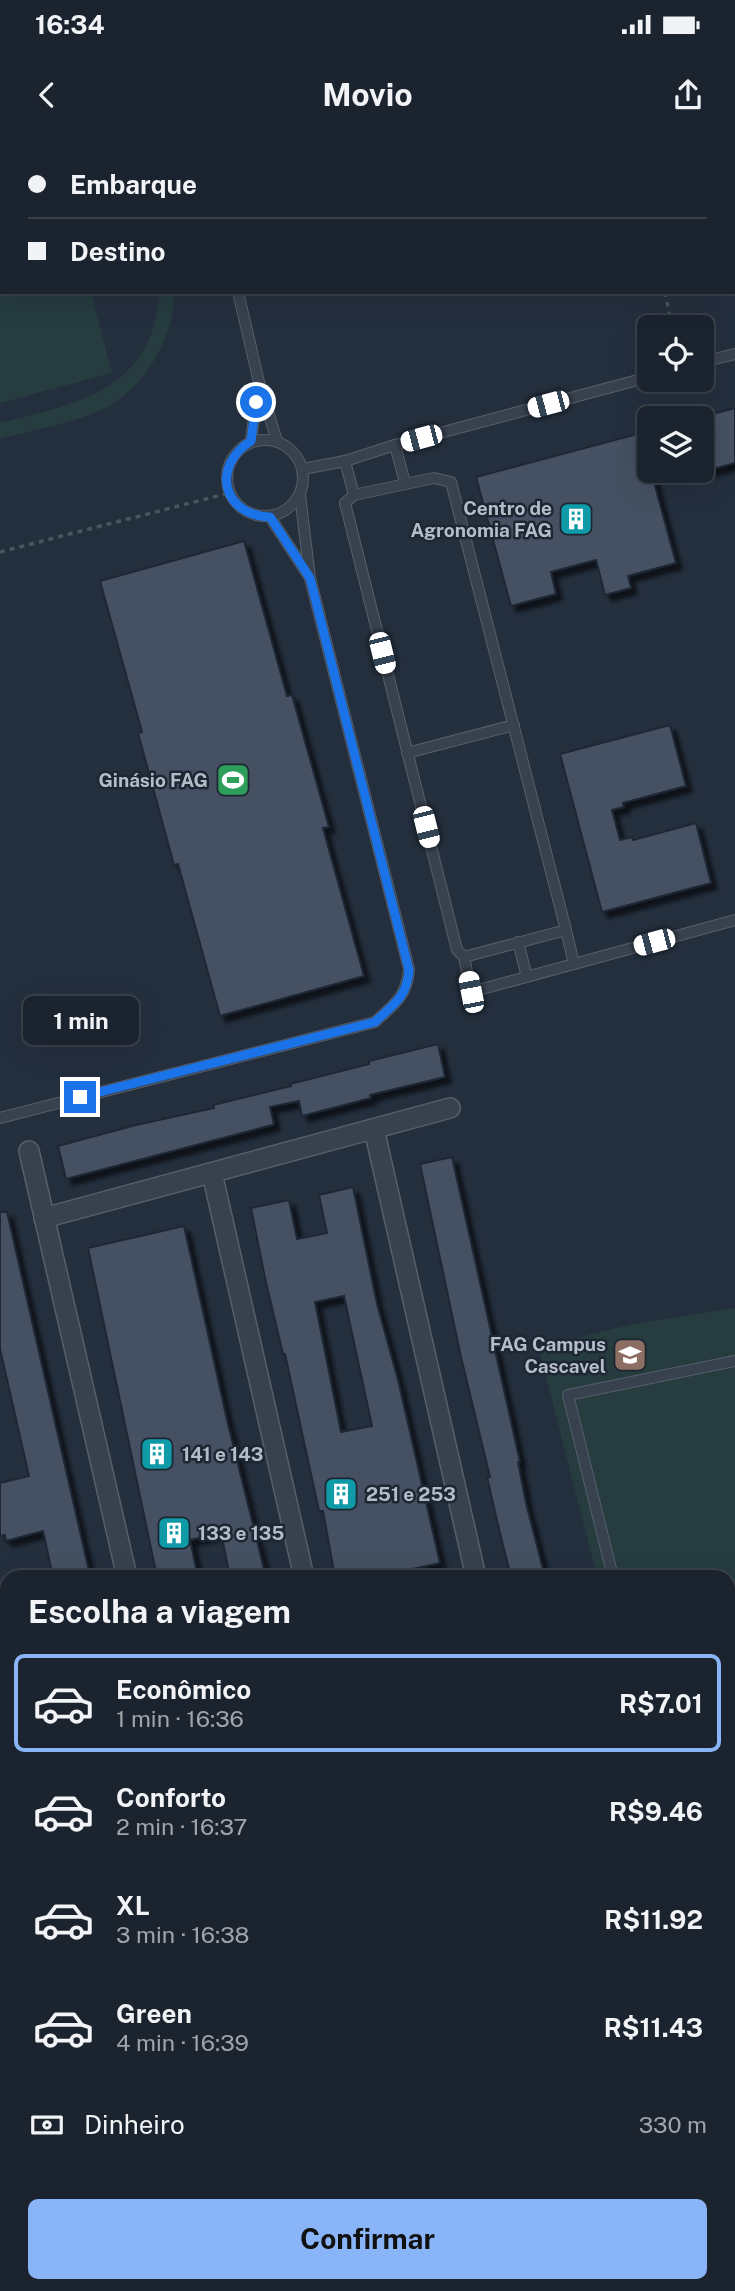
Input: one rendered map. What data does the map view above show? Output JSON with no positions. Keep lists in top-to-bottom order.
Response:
{
  "places": {
    "building": [
      "Centro de Agronomia FAG",
      "141 e 143",
      "251 e 253",
      "133 e 135"
    ],
    "sports": ["Ginásio FAG"],
    "school or university": ["FAG Campus Cascavel"]
  },
  "page": {
    "status": "16:34",
    "header": "Movio",
    "banner": ["Embarque", "Destino"],
    "bubble": "1 min",
    "heading": "Escolha a viagem",
    "list": [
      {
        "name": "Econômico",
        "note": "1 min · 16:36",
        "value": "R$7.01"
      },
      {
        "name": "Conforto",
        "note": "2 min · 16:37",
        "value": "R$9.46"
      },
      {
        "name": "XL",
        "note": "3 min · 16:38",
        "value": "R$11.92"
      },
      {
        "name": "Green",
        "note": "4 min · 16:39",
        "value": "R$11.43"
      }
    ],
    "pay": ["Dinheiro", "330 m"],
    "buttons": "Confirmar"
  }
}
